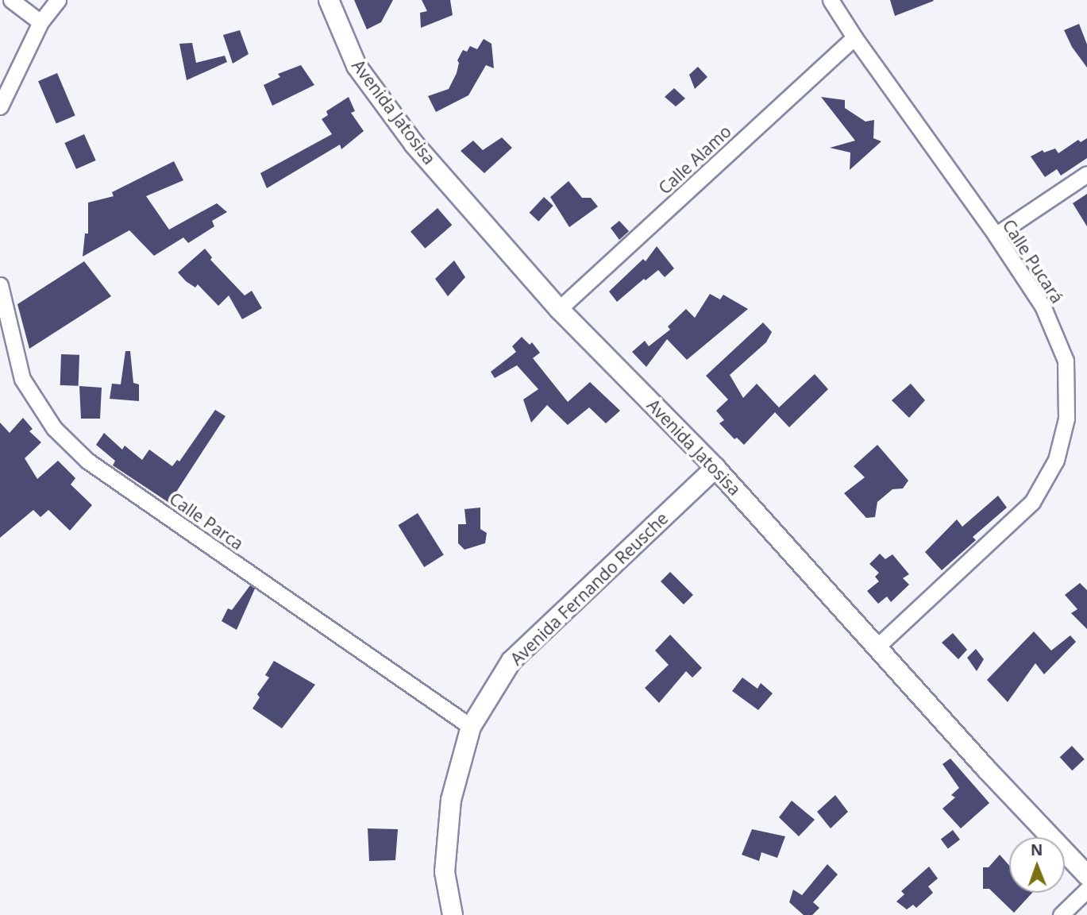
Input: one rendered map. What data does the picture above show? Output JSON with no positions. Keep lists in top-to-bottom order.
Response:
{
  "streets": {
    "street": [
      "Avenida Jatosisa",
      "Calle Alamo",
      "Calle Pucará",
      "Calle Parca",
      "Avenida Fernando Reusche"
    ]
  },
  "crossings": [
    ["Avenida Jatosisa", "Calle Alamo"],
    ["Avenida Jatosisa", "Calle Pucará"],
    ["Avenida Jatosisa", "Avenida Fernando Reusche"],
    ["Calle Alamo", "Calle Pucará"],
    ["Calle Parca", "Avenida Fernando Reusche"]
  ],
  "north": "top"
}
